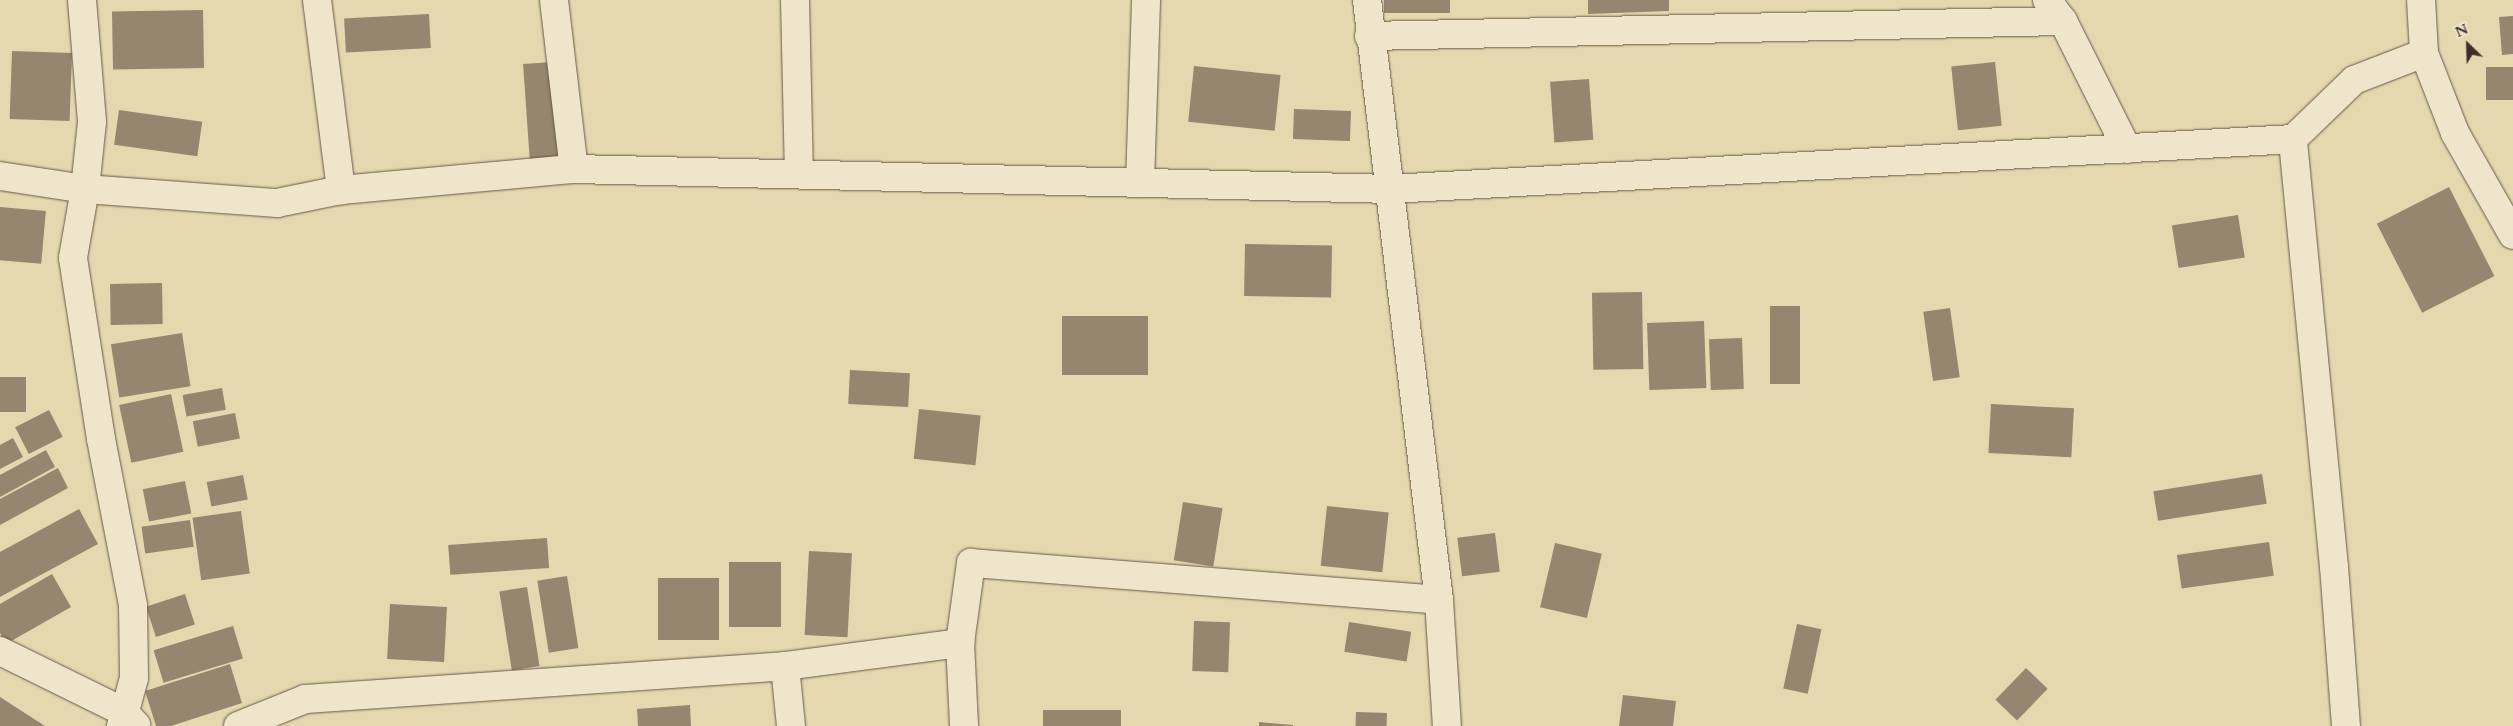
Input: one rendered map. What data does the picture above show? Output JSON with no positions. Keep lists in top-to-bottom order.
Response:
{
  "north": "top left"
}
